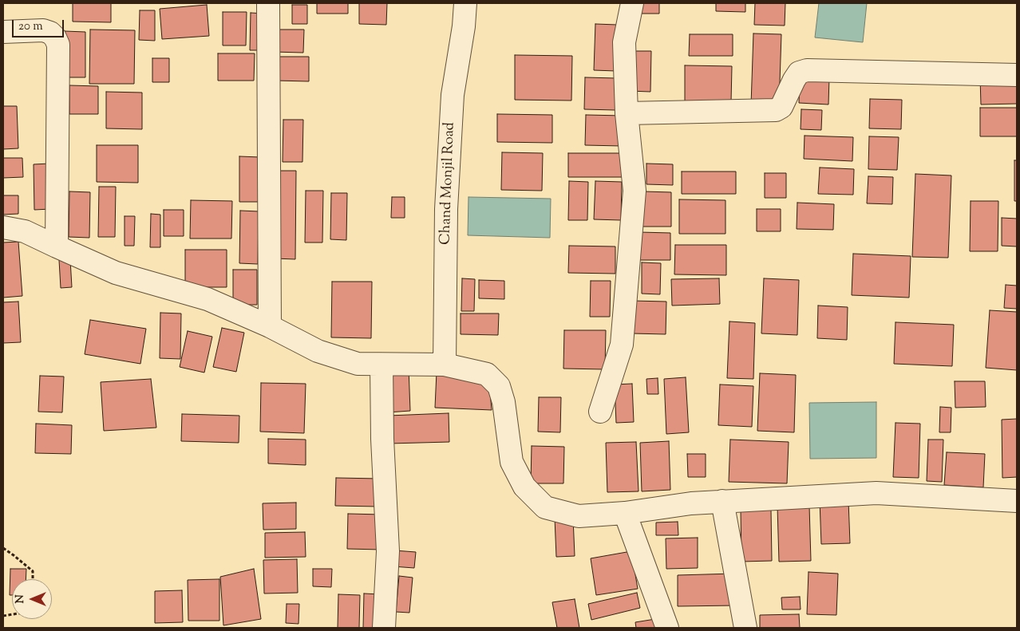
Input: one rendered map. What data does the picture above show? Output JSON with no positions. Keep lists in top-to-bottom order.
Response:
{
  "streets": {
    "street": ["Chand Monjil Road"]
  },
  "scale_bar": "20 m",
  "north": "left"
}
